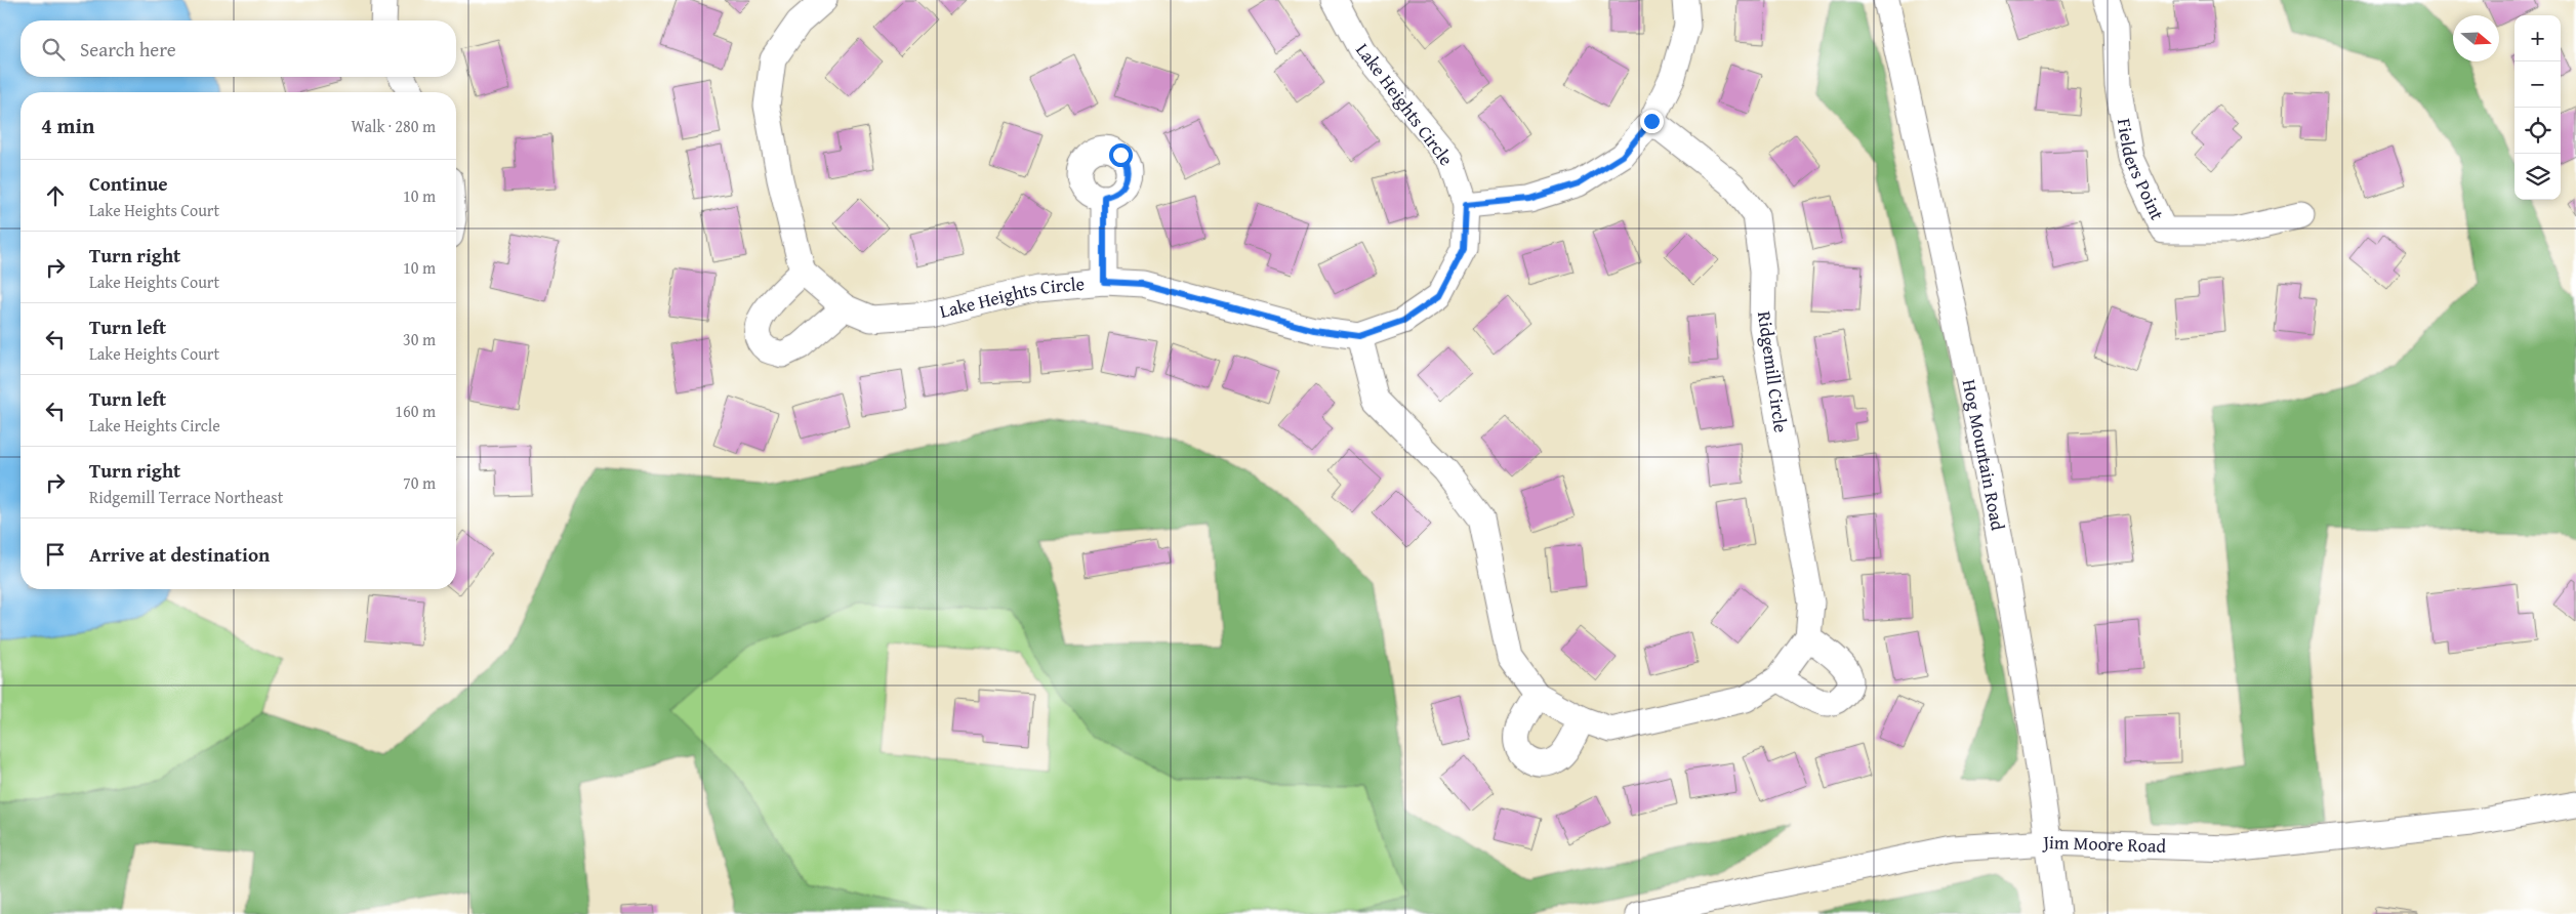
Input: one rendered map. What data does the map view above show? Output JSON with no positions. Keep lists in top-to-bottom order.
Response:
{
  "streets": {
    "street": [
      "Lake Heights Circle",
      "Fielders Point",
      "Ridgemill Circle",
      "Hog Mountain Road",
      "Jim Moore Road"
    ]
  },
  "crossings": [
    ["Hog Mountain Road", "Jim Moore Road"]
  ],
  "north": "right",
  "page": {
    "map_buttons": ["+", "−"],
    "search": "Search here",
    "heading": ["4 min", "Walk · 280 m"],
    "list": [
      ["Continue", "Lake Heights Court", "10 m"],
      ["Turn right", "Lake Heights Court", "10 m"],
      ["Turn left", "Lake Heights Court", "30 m"],
      ["Turn left", "Lake Heights Circle", "160 m"],
      ["Turn right", "Ridgemill Terrace Northeast", "70 m"],
      "Arrive at destination"
    ]
  }
}
